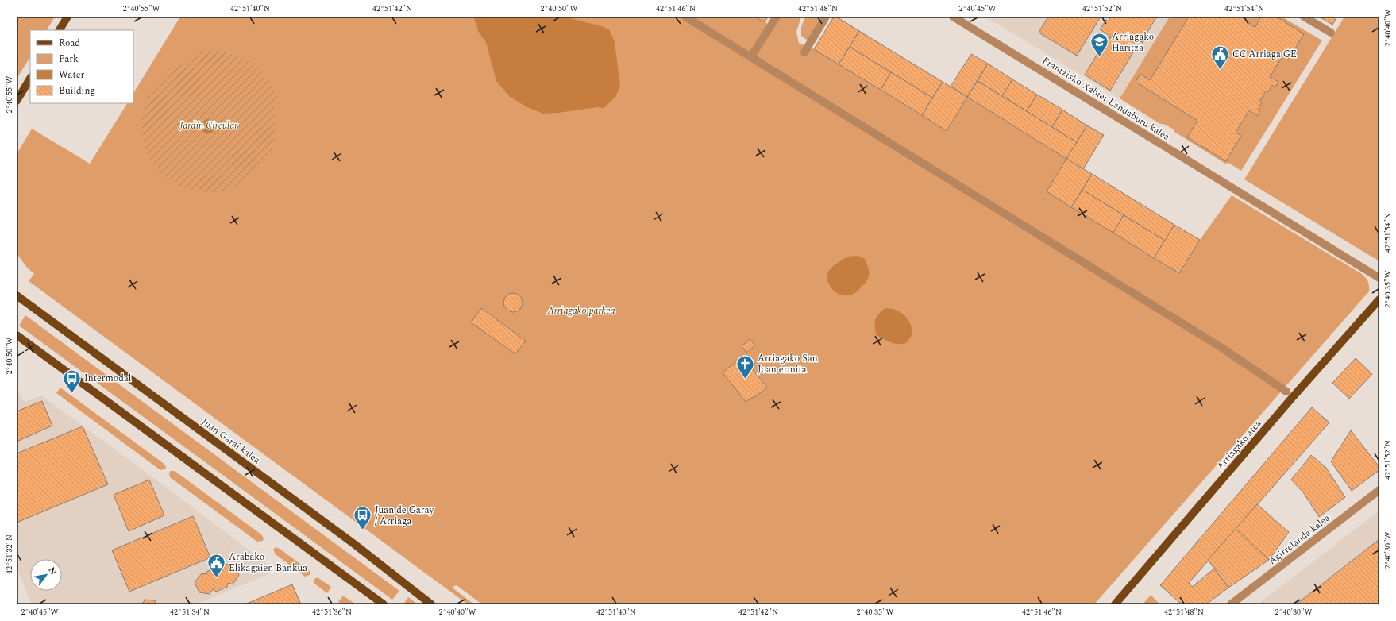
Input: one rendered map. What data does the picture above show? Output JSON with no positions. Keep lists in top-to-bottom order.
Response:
{
  "streets": {
    "main road": ["Juan Garai kalea", "Arriagako atea"],
    "street": ["Frantzisko Xabier Landaburu kalea", "Agirrelanda kalea"]
  },
  "parks": ["Jardín Circular", "Arriagako parkea"],
  "places": {
    "school or university": ["Arriagako Haritza"],
    "public building": ["CC Arriaga GE", "Arabako Elikagaien Bankua"],
    "church": ["Arriagako San Joan ermita"],
    "bus stop": ["Intermodal", "Juan de Garay / Arriaga"]
  },
  "legend": [
    "Road",
    "Park",
    "Water",
    "Building"
  ],
  "north": "top right",
  "coordinates": [
    "2°40'55\"W",
    "42°51'40\"N",
    "42°51'42\"N",
    "2°40'50\"W",
    "42°51'46\"N",
    "42°51'48\"N",
    "2°40'45\"W",
    "42°51'52\"N",
    "42°51'54\"N",
    "2°40'40\"W",
    "2°40'35\"W",
    "2°40'30\"W",
    "42°51'32\"N",
    "42°51'34\"N",
    "42°51'36\"N"
  ]
}
